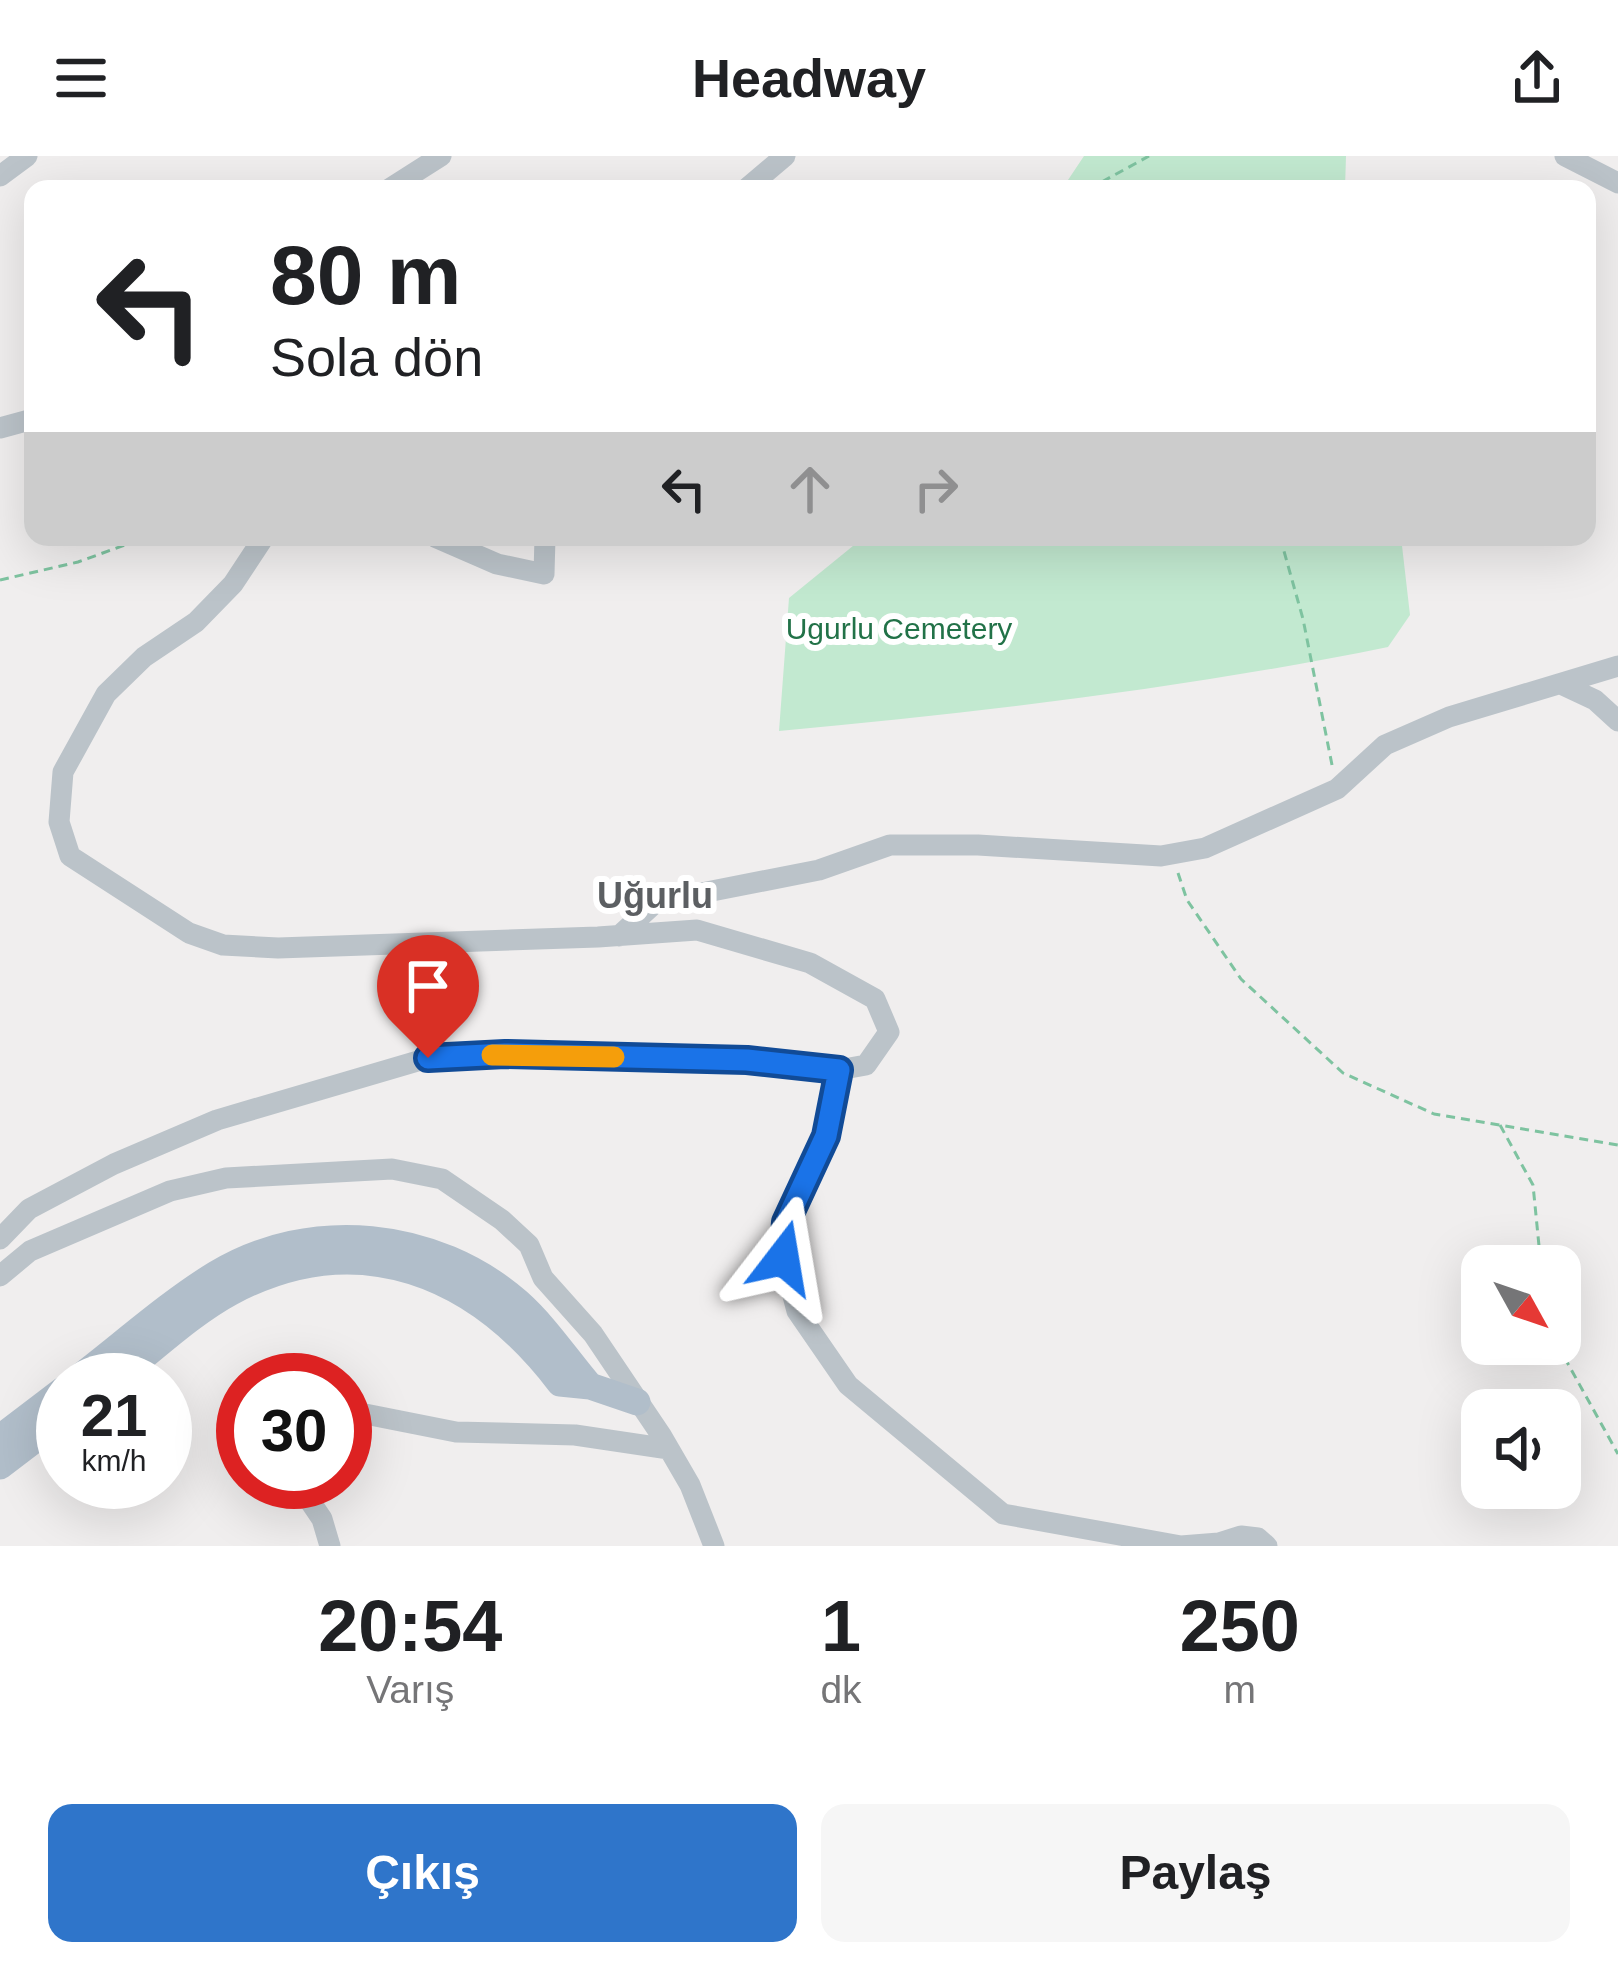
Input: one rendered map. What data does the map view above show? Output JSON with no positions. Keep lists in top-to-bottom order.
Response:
{
  "districts": ["Uğurlu"],
  "parks": ["Ugurlu Cemetery"],
  "north": "bottom right",
  "page": {
    "header": "Headway",
    "turn": ["80 m", "Sola dön"],
    "speed": "21 km/h",
    "limit": "30",
    "eta": [
      "20:54",
      "Varış",
      "1",
      "dk",
      "250",
      "m"
    ],
    "buttons": ["Çıkış", "Paylaş"]
  }
}
